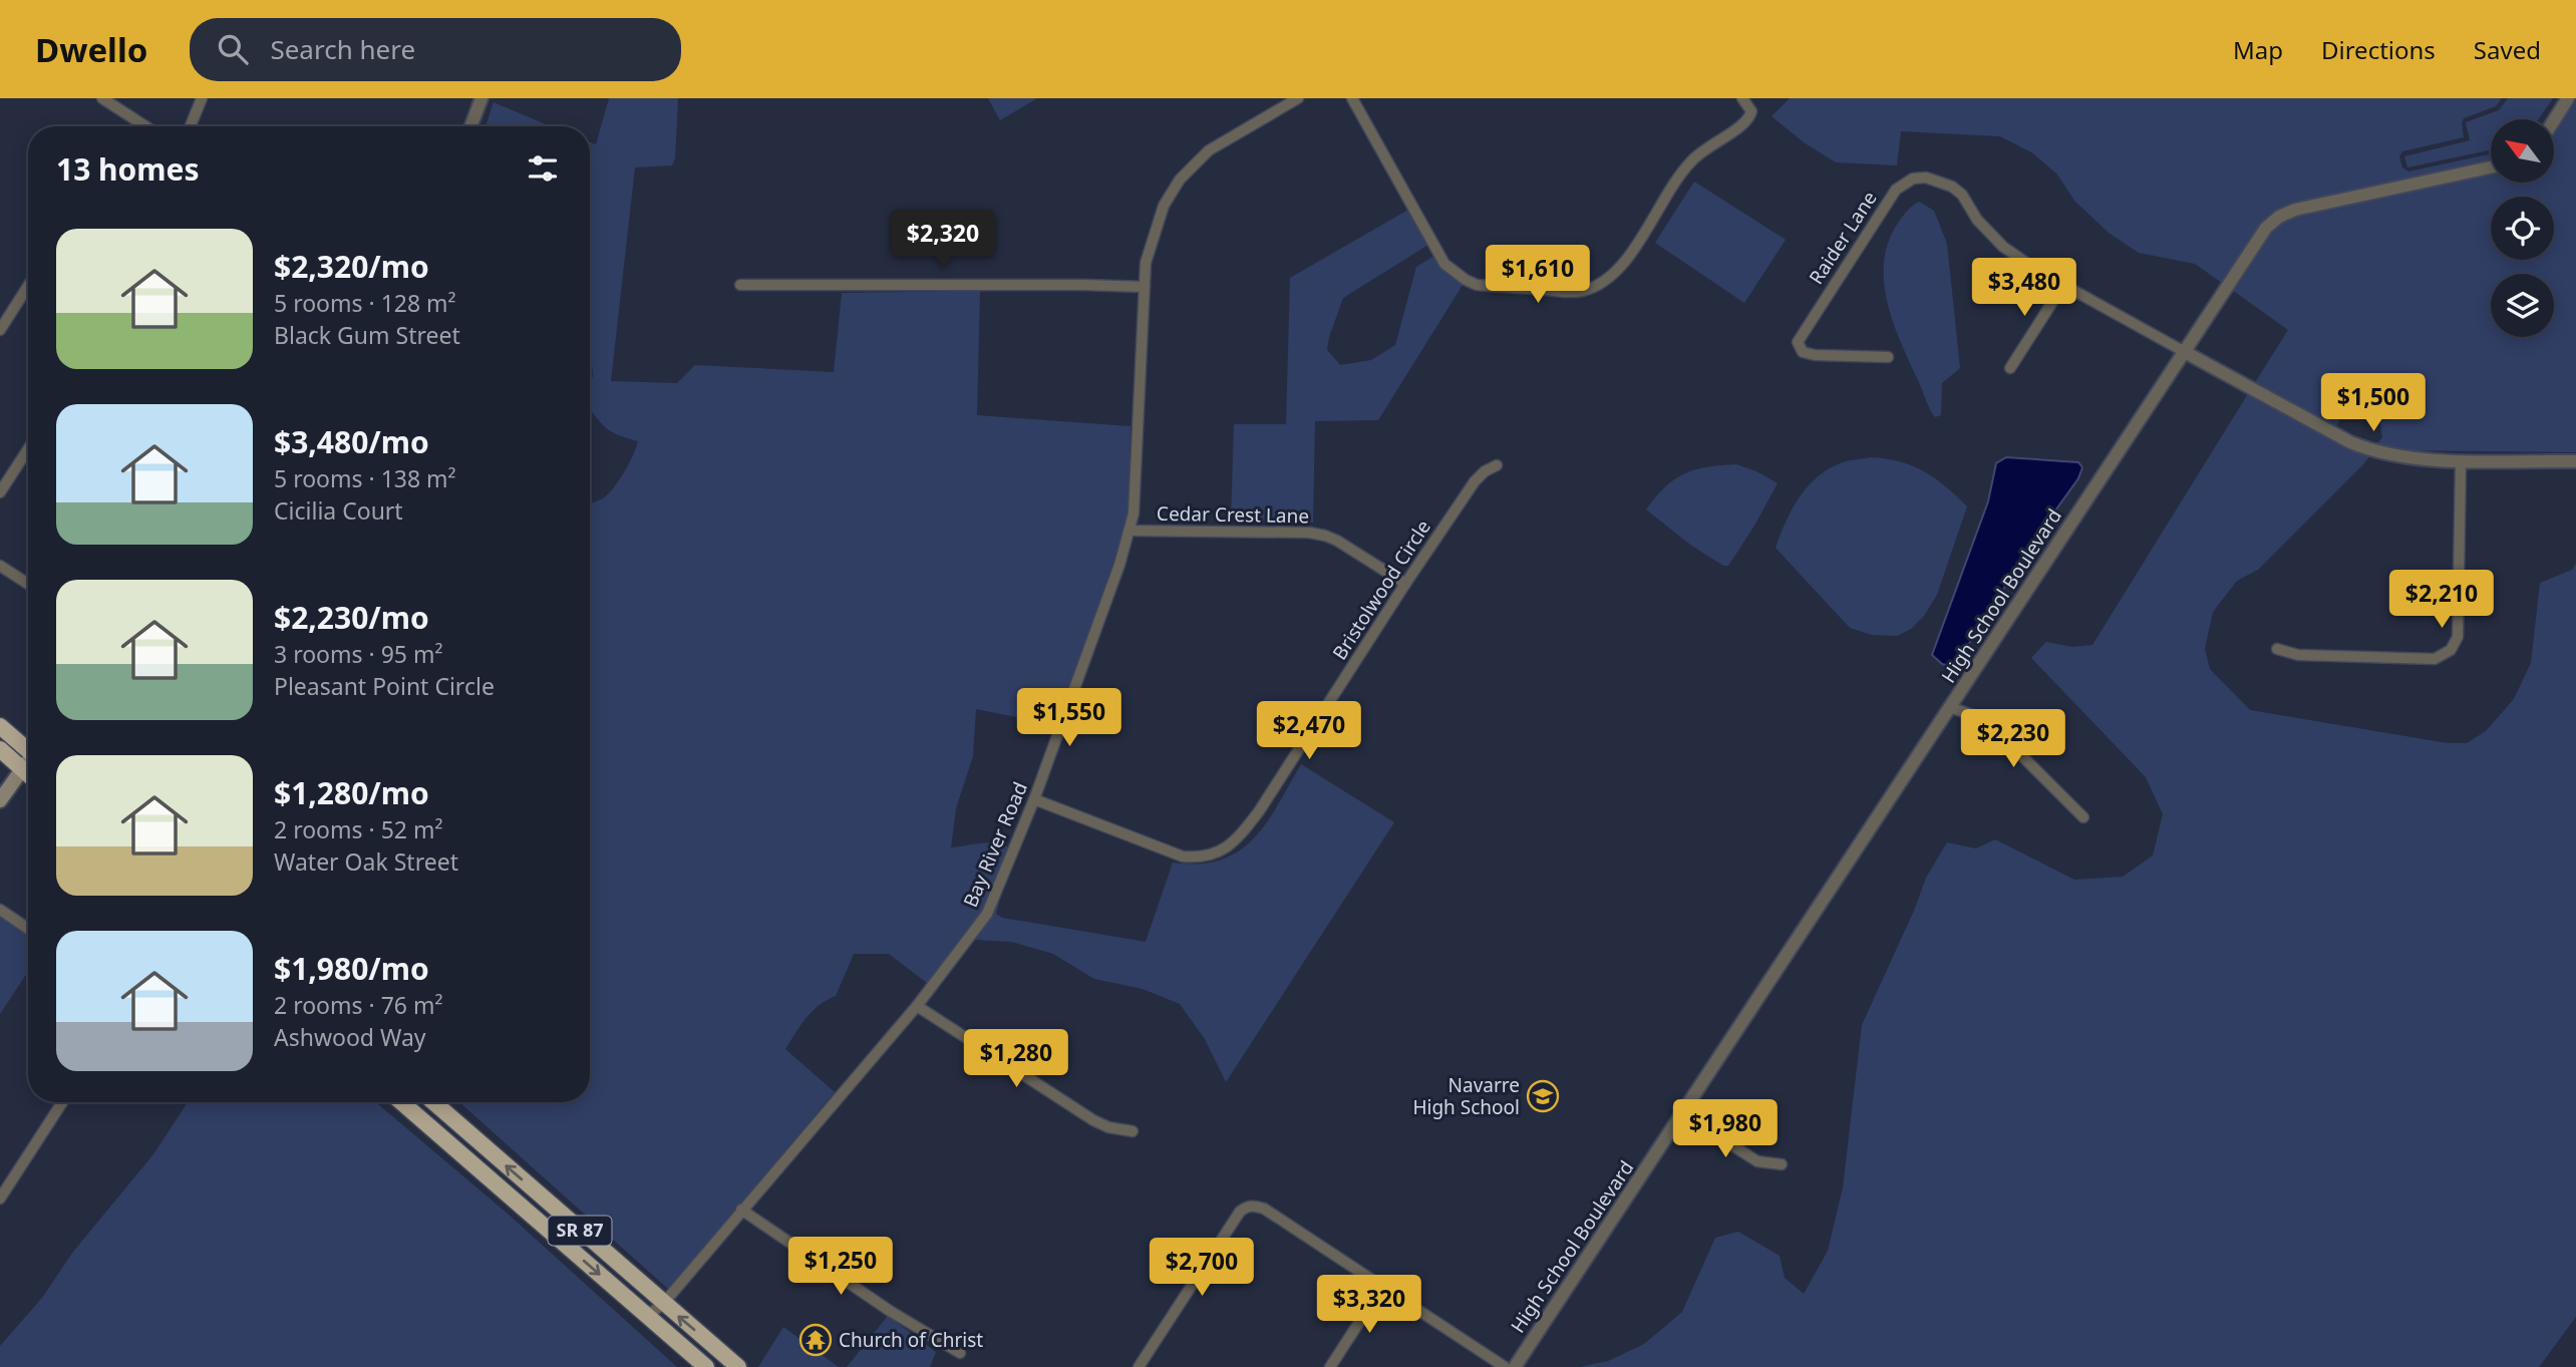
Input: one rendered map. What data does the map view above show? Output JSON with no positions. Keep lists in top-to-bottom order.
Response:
{
  "streets": {
    "highway": ["SR 87"],
    "street": [
      "Raider Lane",
      "Cedar Crest Lane",
      "Bristolwood Circle",
      "High School Boulevard",
      "Bay River Road"
    ]
  },
  "crossings": [
    ["Raider Lane", "High School Boulevard"],
    ["Cedar Crest Lane", "Bristolwood Circle"],
    ["Cedar Crest Lane", "Bay River Road"],
    ["Bristolwood Circle", "Bay River Road"],
    ["Bay River Road", "SR 87"]
  ],
  "places": {
    "school or university": ["Navarre High School"],
    "temple": ["Church of Christ"]
  },
  "north": "top left",
  "page": {
    "header": "Dwello",
    "search": "Search here",
    "nav": ["Map", "Directions", "Saved"],
    "heading": "13 homes",
    "price": [
      "$2,320",
      "$1,610",
      "$3,480",
      "$1,500",
      "$2,210",
      "$1,550",
      "$2,470",
      "$2,230",
      "$1,280",
      "$1,980",
      "$1,250",
      "$2,700",
      "$3,320"
    ],
    "list": [
      {
        "name": "$2,320/mo",
        "note": "5 rooms · 128 m² · Black Gum Street"
      },
      {
        "name": "$3,480/mo",
        "note": "5 rooms · 138 m² · Cicilia Court"
      },
      {
        "name": "$2,230/mo",
        "note": "3 rooms · 95 m² · Pleasant Point Circle"
      },
      {
        "name": "$1,280/mo",
        "note": "2 rooms · 52 m² · Water Oak Street"
      },
      {
        "name": "$1,980/mo",
        "note": "2 rooms · 76 m² · Ashwood Way"
      }
    ]
  }
}
